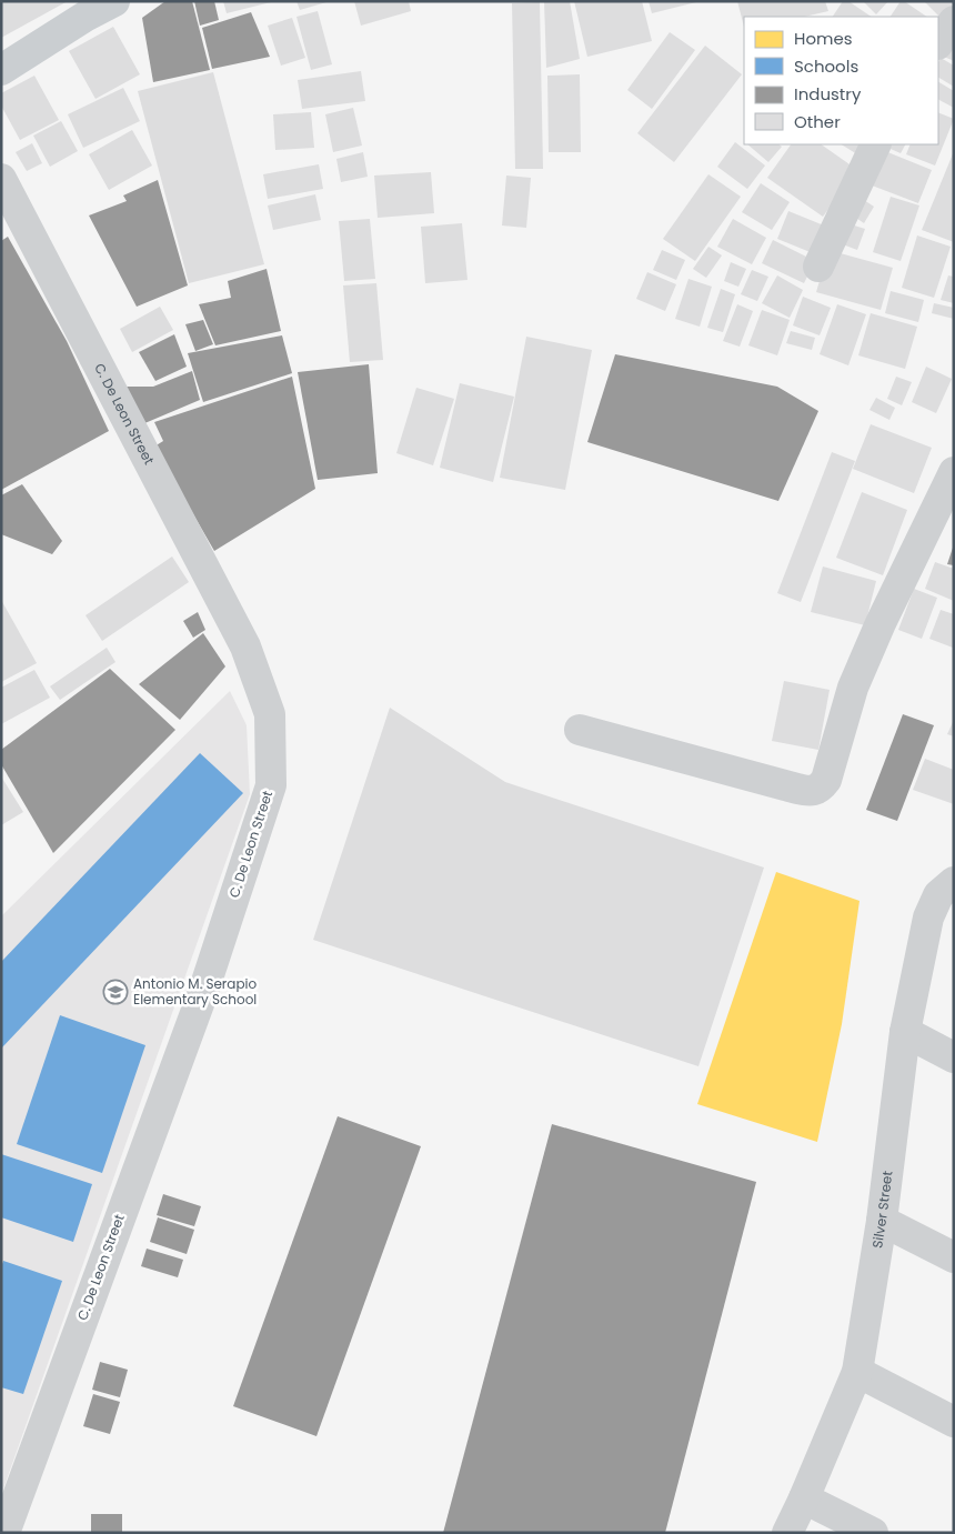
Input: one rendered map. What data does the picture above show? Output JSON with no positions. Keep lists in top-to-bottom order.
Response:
{
  "streets": {
    "street": ["C. De Leon Street", "Silver Street"]
  },
  "places": {
    "school or university": ["Antonio M. Serapio Elementary School"]
  },
  "legend": [
    "Homes",
    "Schools",
    "Industry",
    "Other"
  ]
}
